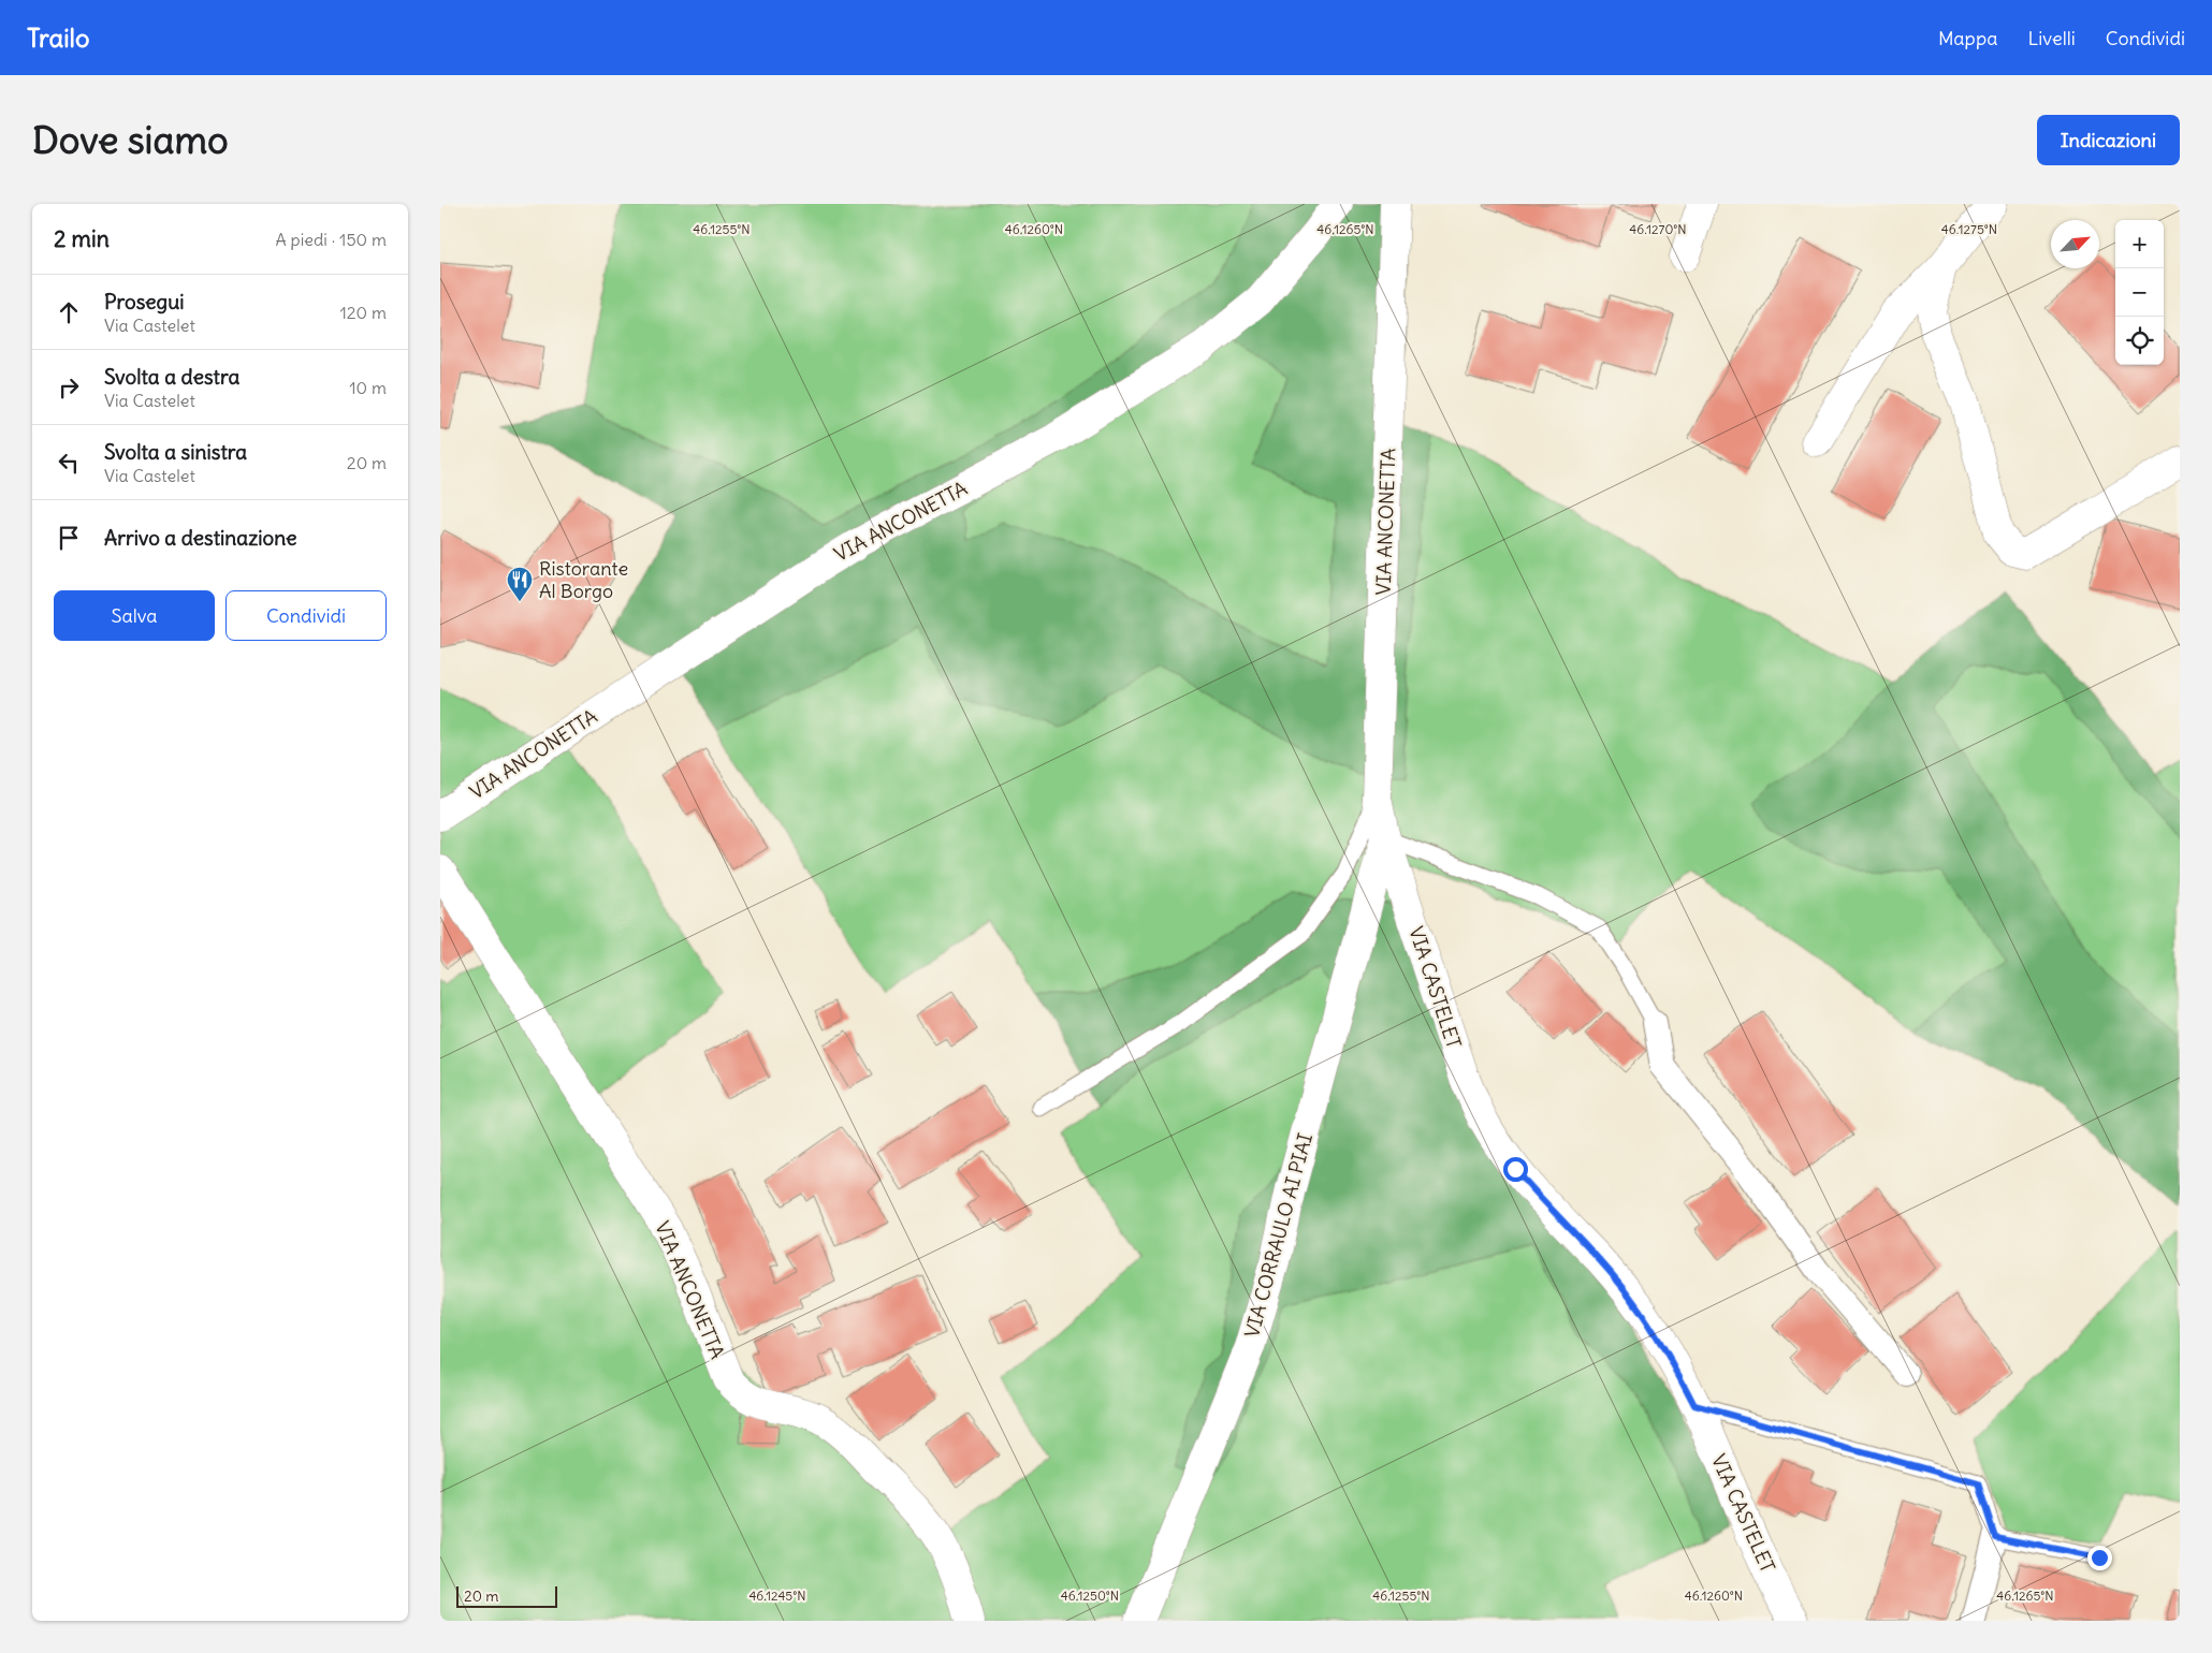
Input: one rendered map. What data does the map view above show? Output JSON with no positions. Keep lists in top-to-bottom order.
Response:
{
  "streets": {
    "street": ["VIA ANCONETTA", "VIA CASTELET", "VIA CORRAULO AI PIAI"]
  },
  "crossings": [
    ["VIA ANCONETTA", "VIA CASTELET"],
    ["VIA ANCONETTA", "VIA CORRAULO AI PIAI"],
    ["VIA CASTELET", "VIA CORRAULO AI PIAI"]
  ],
  "places": {
    "restaurant": ["Ristorante Al Borgo"]
  },
  "scale_bar": "20 m",
  "north": "top right",
  "page": {
    "header": "Trailo",
    "nav": ["Mappa", "Livelli", "Condividi"],
    "buttons": [
      "Indicazioni",
      ["Salva", "Condividi"]
    ],
    "title": "Dove siamo",
    "heading": ["2 min", "A piedi · 150 m"],
    "map_buttons": ["+", "−"],
    "list": [
      ["Prosegui", "Via Castelet", "120 m"],
      ["Svolta a destra", "Via Castelet", "10 m"],
      ["Svolta a sinistra", "Via Castelet", "20 m"],
      "Arrivo a destinazione"
    ],
    "scale": "20 m"
  },
  "coordinates": [
    "46.1255°N",
    "46.1260°N",
    "46.1265°N",
    "46.1270°N",
    "46.1275°N",
    "46.1245°N",
    "46.1250°N"
  ]
}
